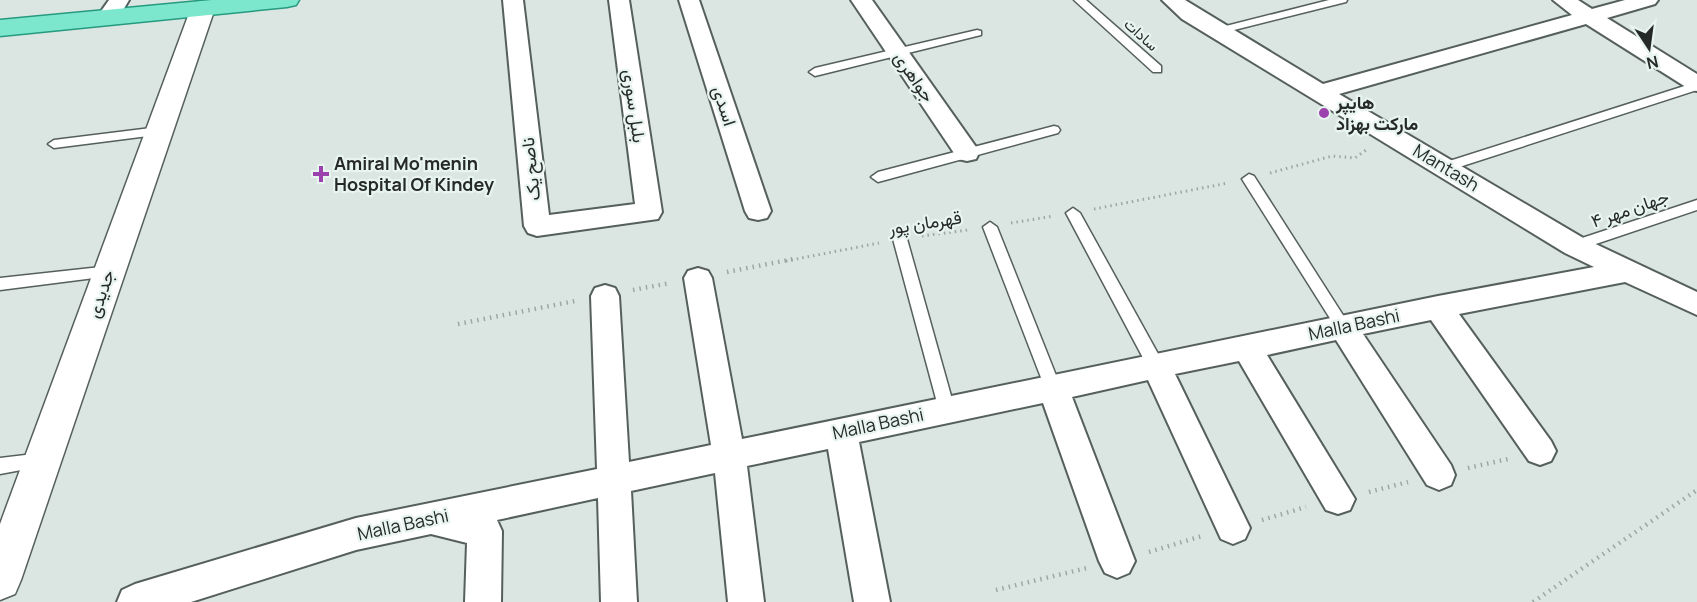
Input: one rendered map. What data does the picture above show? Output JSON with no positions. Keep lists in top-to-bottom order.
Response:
{
  "streets": {
    "street": [
      "جواهری",
      "بلبل سوری",
      "اسدی",
      "Mantash",
      "ناصح یک",
      "جدیدی",
      "Malla Bashi"
    ],
    "lane": ["سادات", "جهان مهر ۴"],
    "path": ["قهرمان پور"]
  },
  "crossings": [
    ["بلبل سوری", "ناصح یک"],
    ["Mantash", "جهان مهر ۴"],
    ["Mantash", "قهرمان پور"],
    ["Mantash", "Malla Bashi"]
  ],
  "places": {
    "other": ["هایپر مارکت بهزاد"],
    "health": ["Amiral Mo'menin Hospital Of Kindey"]
  },
  "north": "bottom"
}
